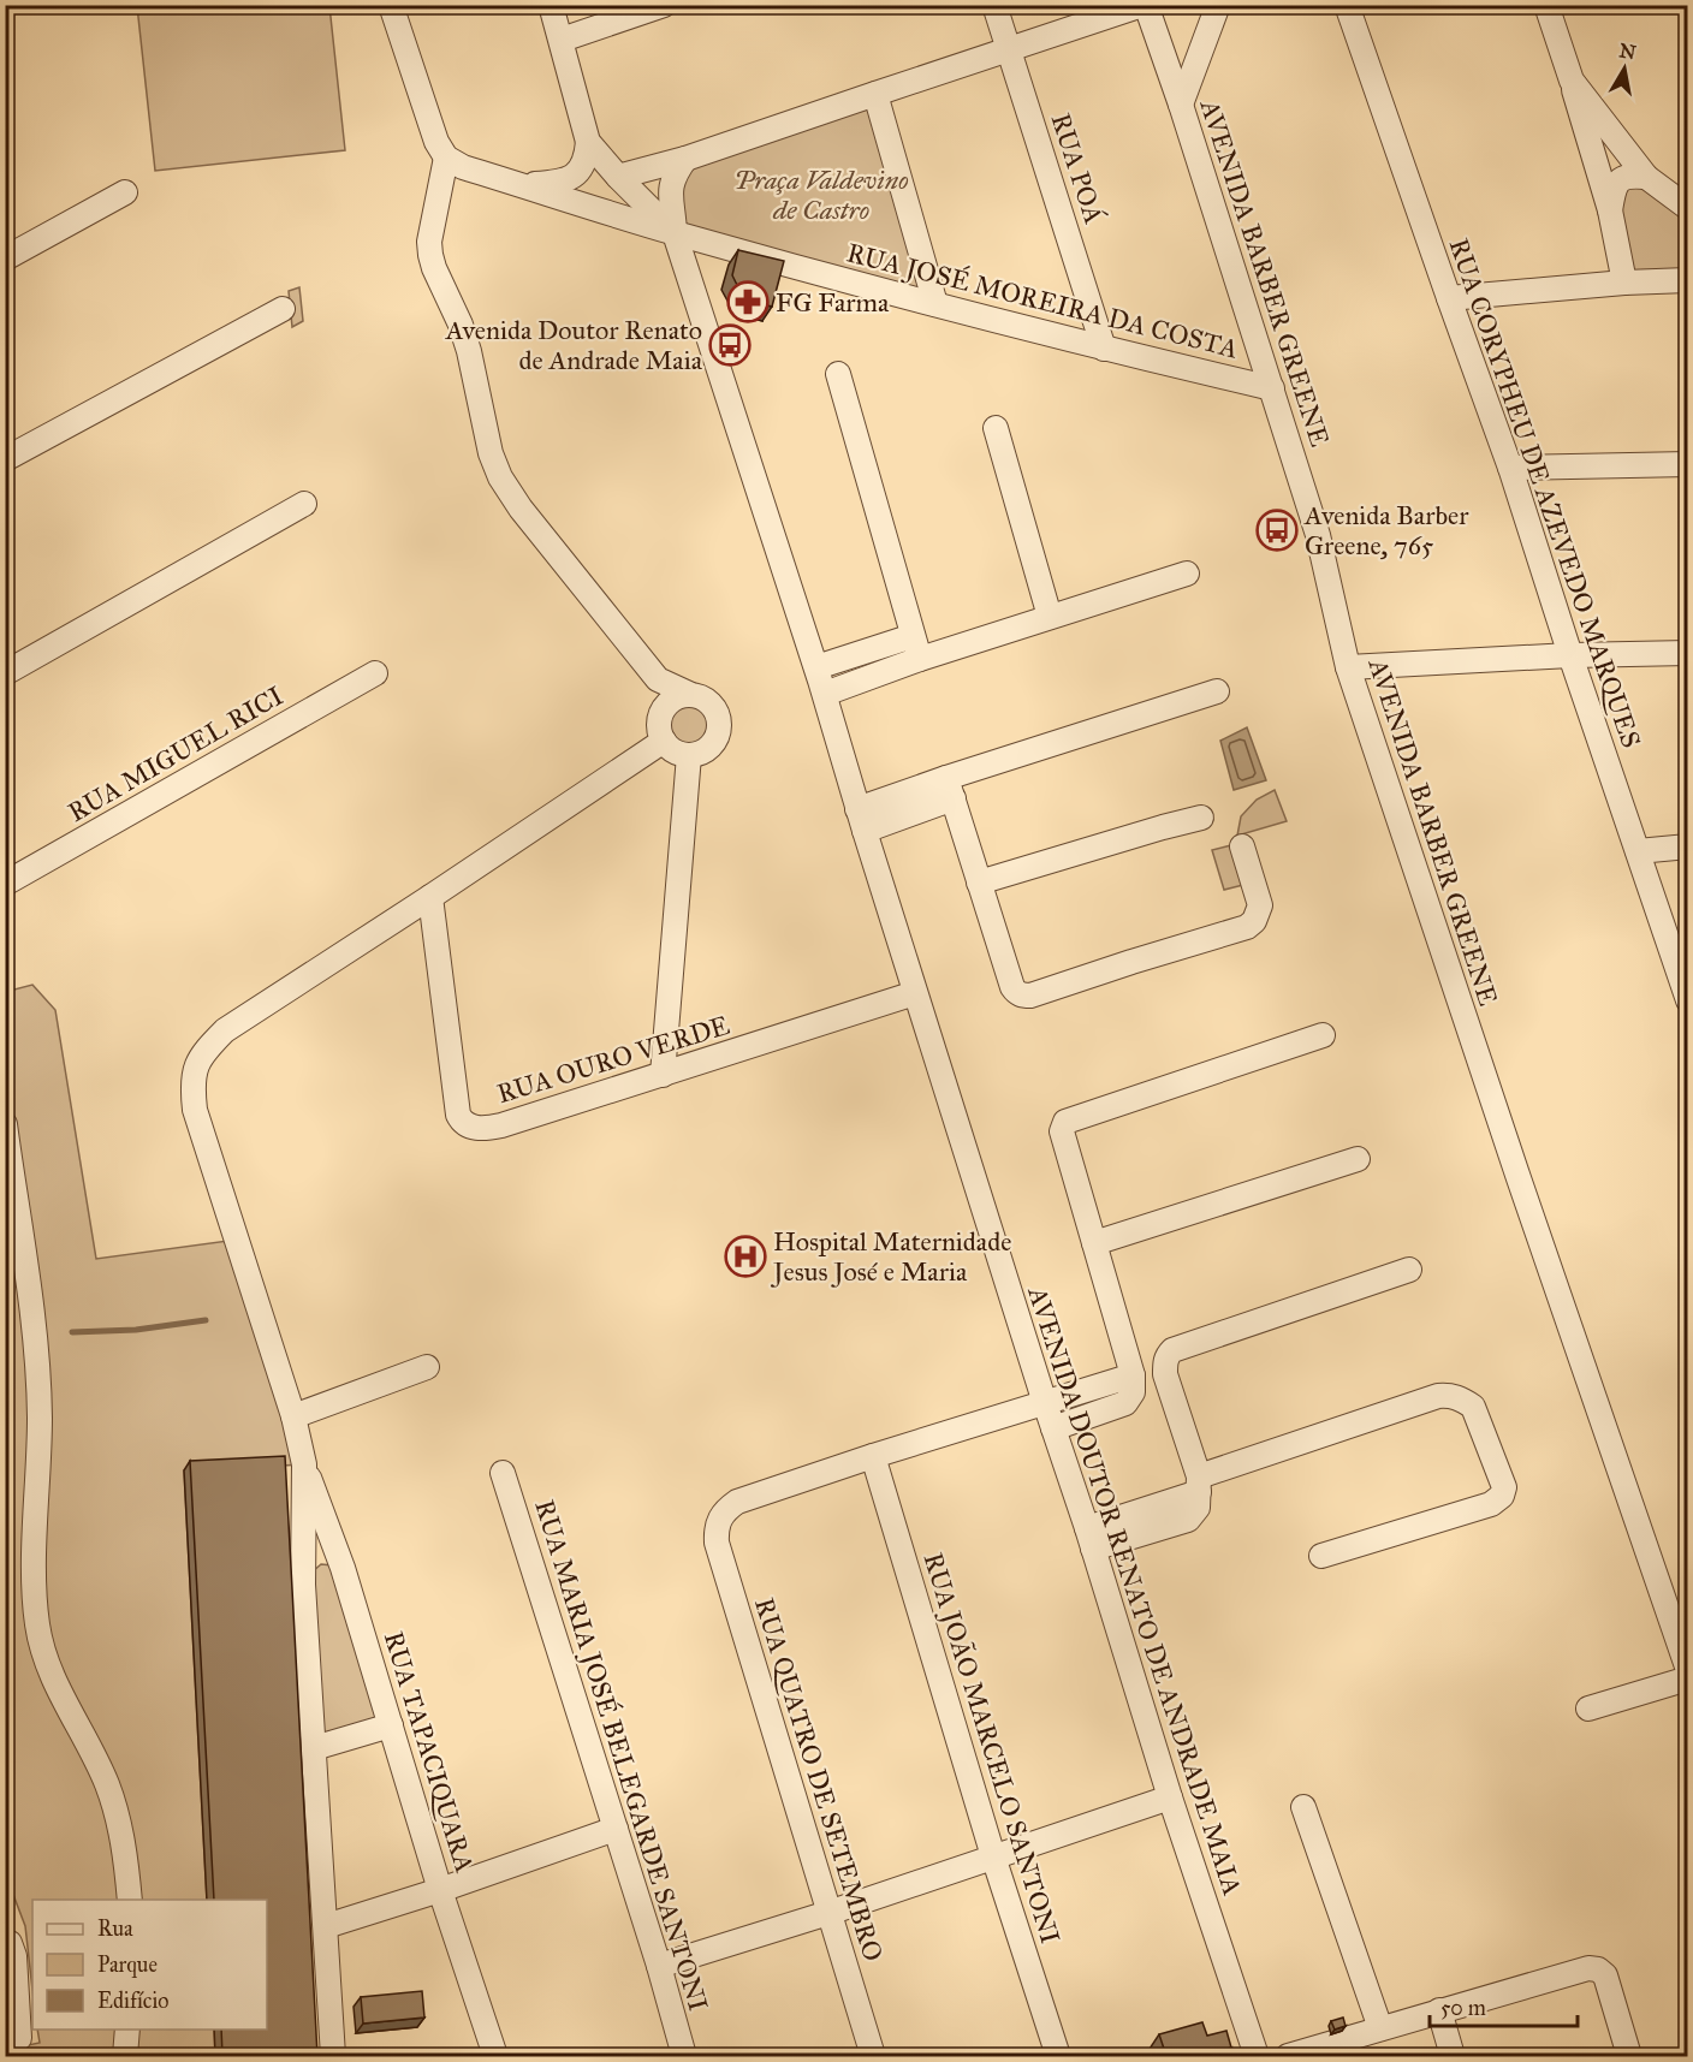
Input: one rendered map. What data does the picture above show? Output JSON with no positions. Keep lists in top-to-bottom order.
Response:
{
  "streets": {
    "street": [
      "RUA POÁ",
      "AVENIDA BARBER GREENE",
      "RUA JOSÉ MOREIRA DA COSTA",
      "RUA CORYPHEU DE AZEVEDO MARQUES",
      "RUA MIGUEL RICI",
      "RUA OURO VERDE",
      "AVENIDA DOUTOR RENATO DE ANDRADE MAIA",
      "RUA JOÃO MARCELO SANTONI",
      "RUA TAPACIQUARA",
      "RUA MARIA JOSÉ BELEGARDE SANTONI",
      "RUA QUATRO DE SETEMBRO"
    ]
  },
  "crossings": [
    ["RUA POÁ", "RUA JOSÉ MOREIRA DA COSTA"],
    ["AVENIDA BARBER GREENE", "RUA JOSÉ MOREIRA DA COSTA"],
    ["RUA JOSÉ MOREIRA DA COSTA", "AVENIDA DOUTOR RENATO DE ANDRADE MAIA"],
    ["RUA OURO VERDE", "AVENIDA DOUTOR RENATO DE ANDRADE MAIA"],
    ["RUA JOÃO MARCELO SANTONI", "RUA QUATRO DE SETEMBRO"]
  ],
  "parks": ["Praça Valdevino de Castro"],
  "places": {
    "pharmacy": ["FG Farma"],
    "bus stop": ["Avenida Doutor Renato de Andrade Maia", "Avenida Barber Greene, 765"],
    "hospital": ["Hospital Maternidade Jesus José e Maria"]
  },
  "legend": ["Rua", "Parque", "Edifício"],
  "scale_bar": "50 m",
  "north": "top"
}
